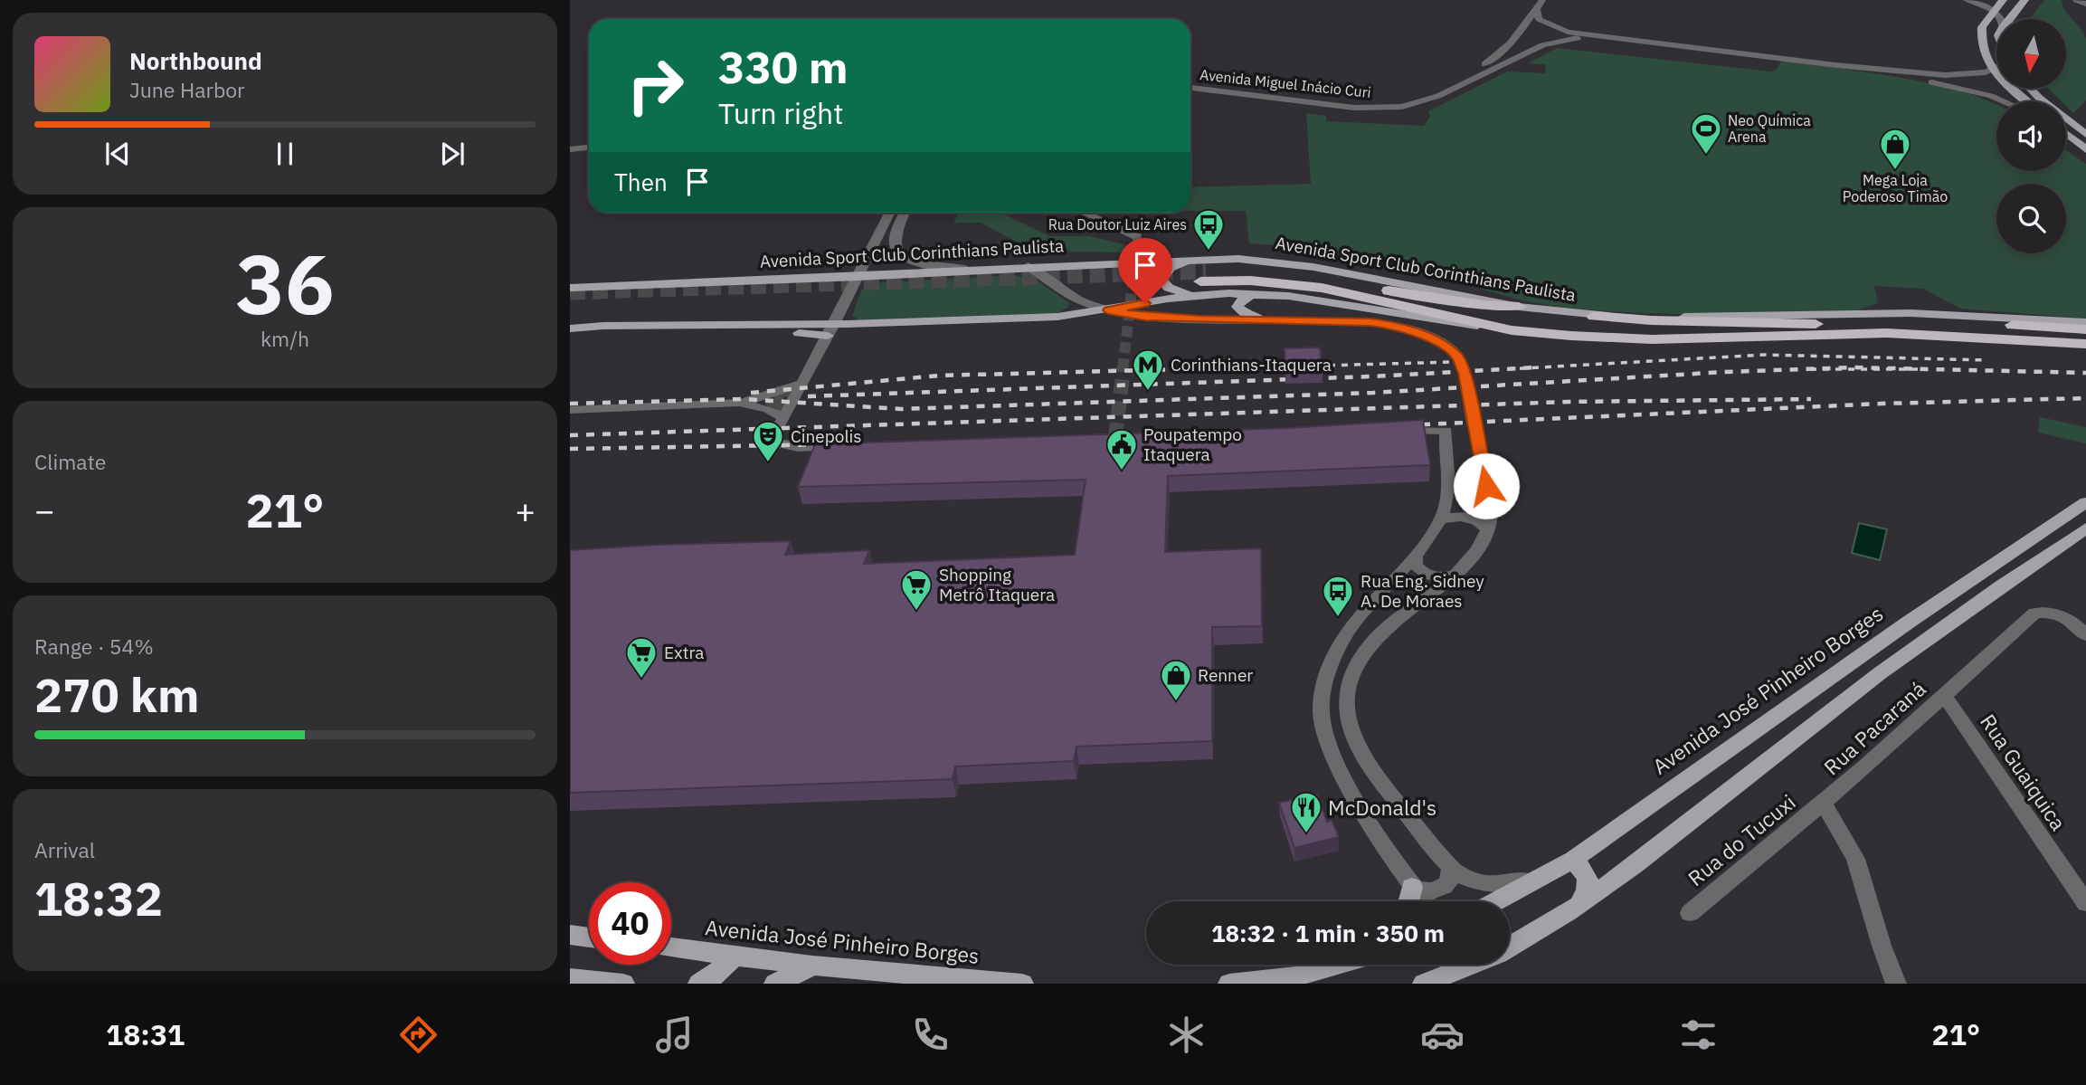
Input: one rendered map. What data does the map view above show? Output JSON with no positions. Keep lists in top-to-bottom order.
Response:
{
  "streets": {
    "highway": ["Avenida Sport Club Corinthians Paulista"],
    "main road": ["Avenida José Pinheiro Borges"],
    "street": [
      "Avenida Miguel Inácio Curi",
      "Rua Pacaraná",
      "Rua Guaiquica",
      "Rua do Tucuxi"
    ]
  },
  "crossings": [
    ["Rua Pacaraná", "Rua Guaiquica"],
    ["Rua Pacaraná", "Rua do Tucuxi"]
  ],
  "places": {
    "sports": ["Neo Química Arena"],
    "shop": ["Mega Loja Poderoso Timão", "Renner"],
    "bus stop": ["Rua Doutor Luiz Aires", "Rua Eng. Sidney A. De Moraes"],
    "metro station": ["Corinthians-Itaquera"],
    "theatre": ["Cinepolis"],
    "public building": ["Poupatempo Itaquera"],
    "supermarket": ["Shopping Metrô Itaquera", "Extra"],
    "restaurant": ["McDonald's"]
  },
  "north": "bottom",
  "page": {
    "turn": ["330 m", "Turn right"],
    "song": ["Northbound", "June Harbor"],
    "then": "Then",
    "tile": [
      ["36", "km/h"],
      "Climate",
      ["Range · 54%", "270 km"],
      ["Arrival", "18:32"]
    ],
    "heat": ["−", "21°", "+"],
    "limit": "40",
    "trip": "18:32 · 1 min · 350 m",
    "tabs": ["18:31", "21°"]
  }
}
